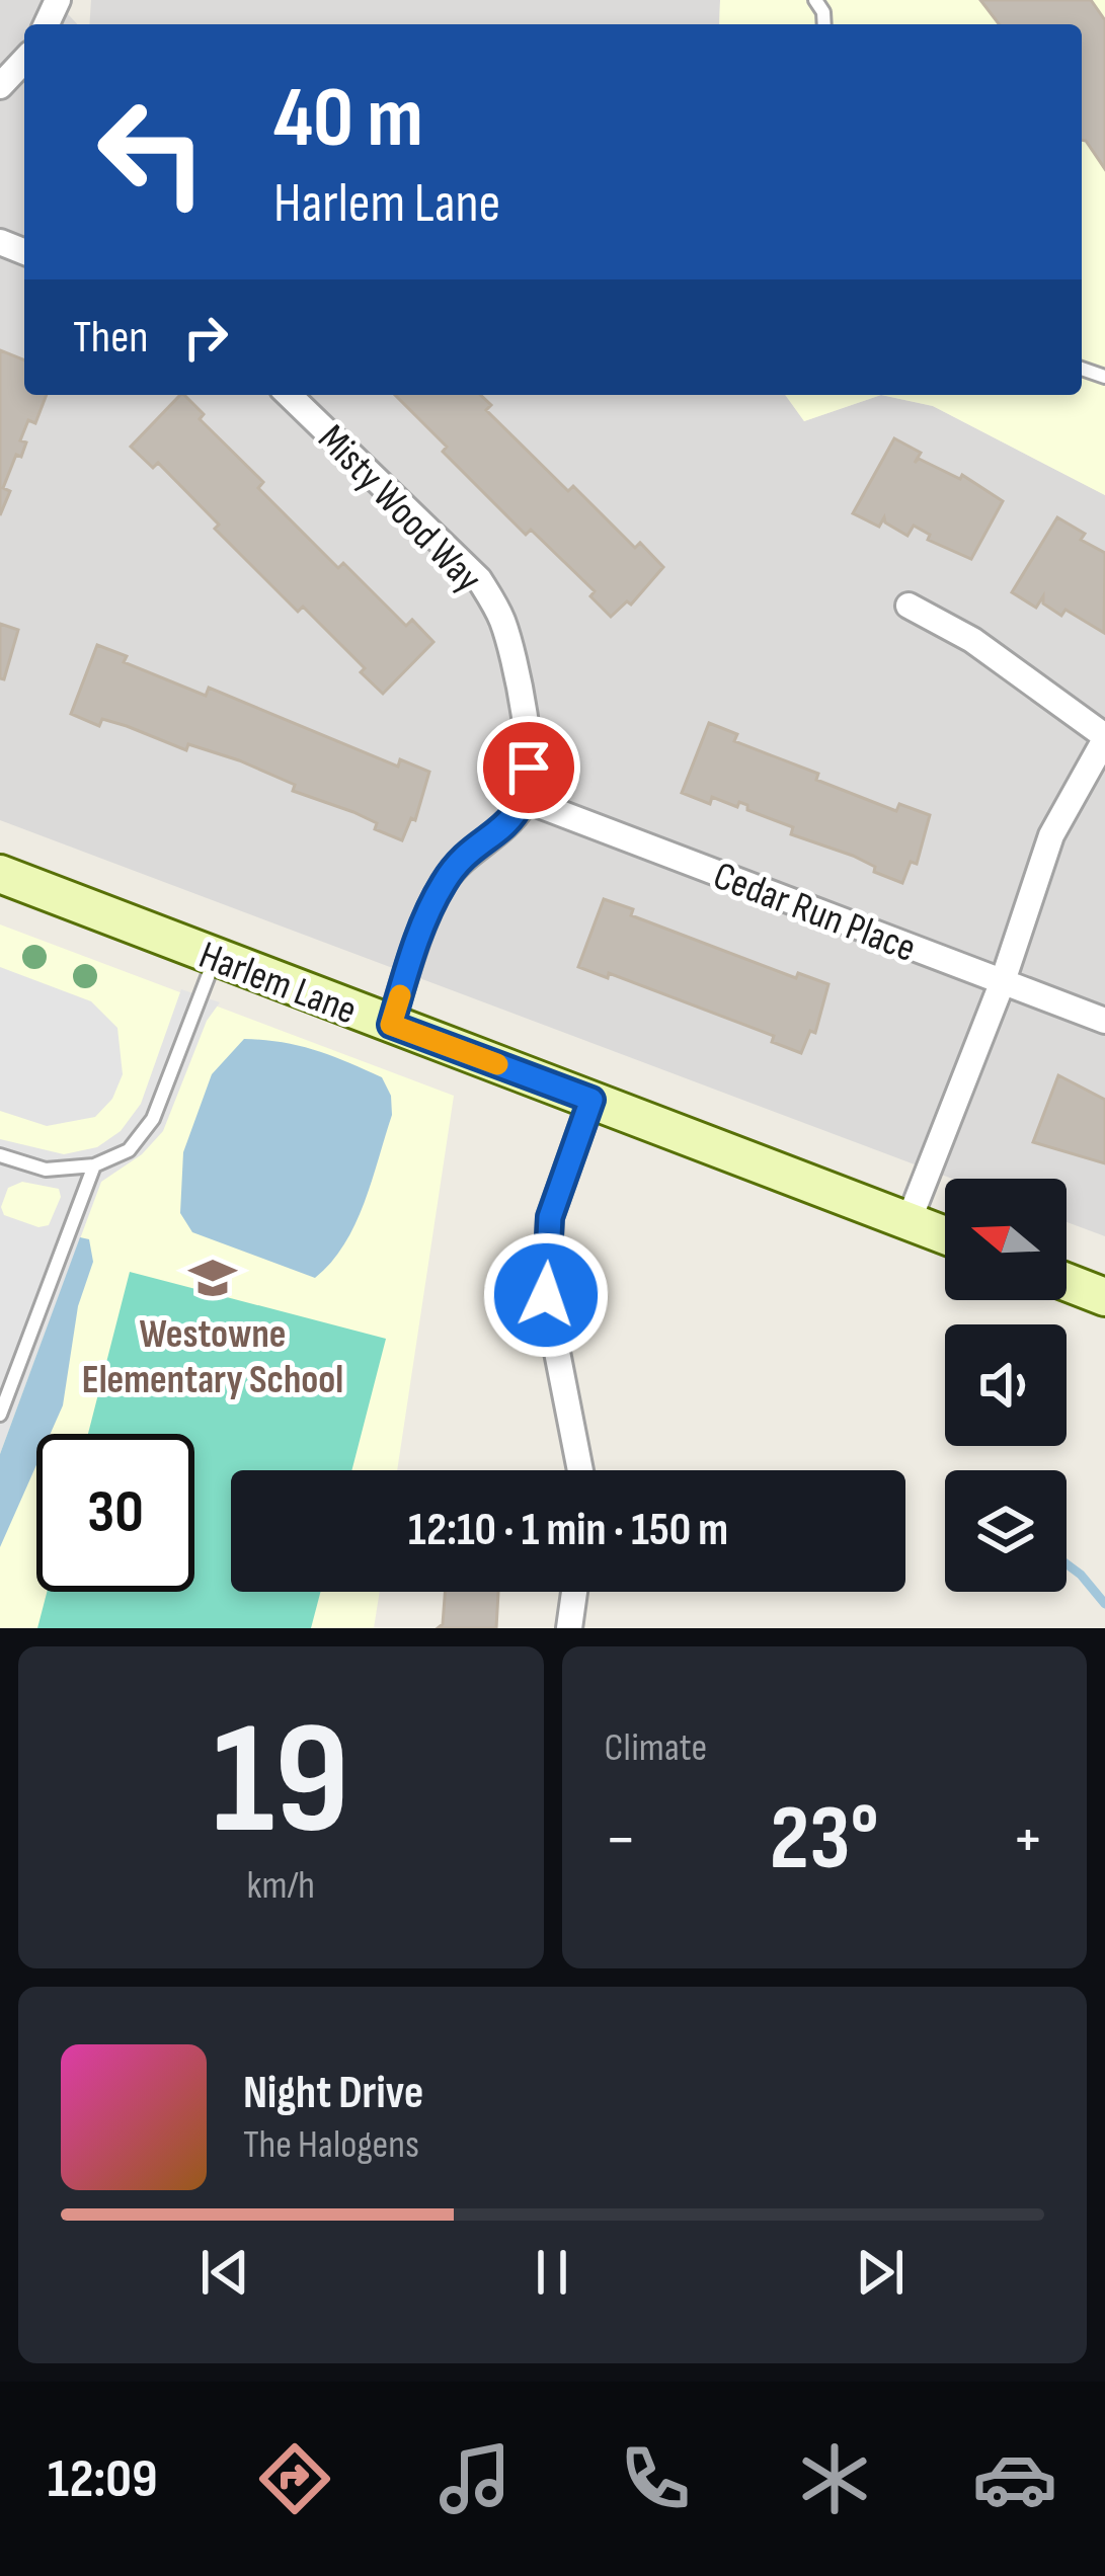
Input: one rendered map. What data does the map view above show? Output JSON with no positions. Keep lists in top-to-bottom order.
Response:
{
  "streets": {
    "street": ["Misty Wood Way", "Cedar Run Place", "Harlem Lane"]
  },
  "crossings": [
    ["Misty Wood Way", "Cedar Run Place"]
  ],
  "places": {
    "school or university": ["Westowne Elementary School"]
  },
  "north": "left",
  "page": {
    "turn": ["40 m", "Harlem Lane"],
    "then": "Then",
    "limit": "30",
    "trip": "12:10 · 1 min · 150 m",
    "tile": [
      ["19", "km/h"],
      "Climate"
    ],
    "heat": ["−", "23°", "+"],
    "song": ["Night Drive", "The Halogens"],
    "tabs": "12:09"
  }
}
